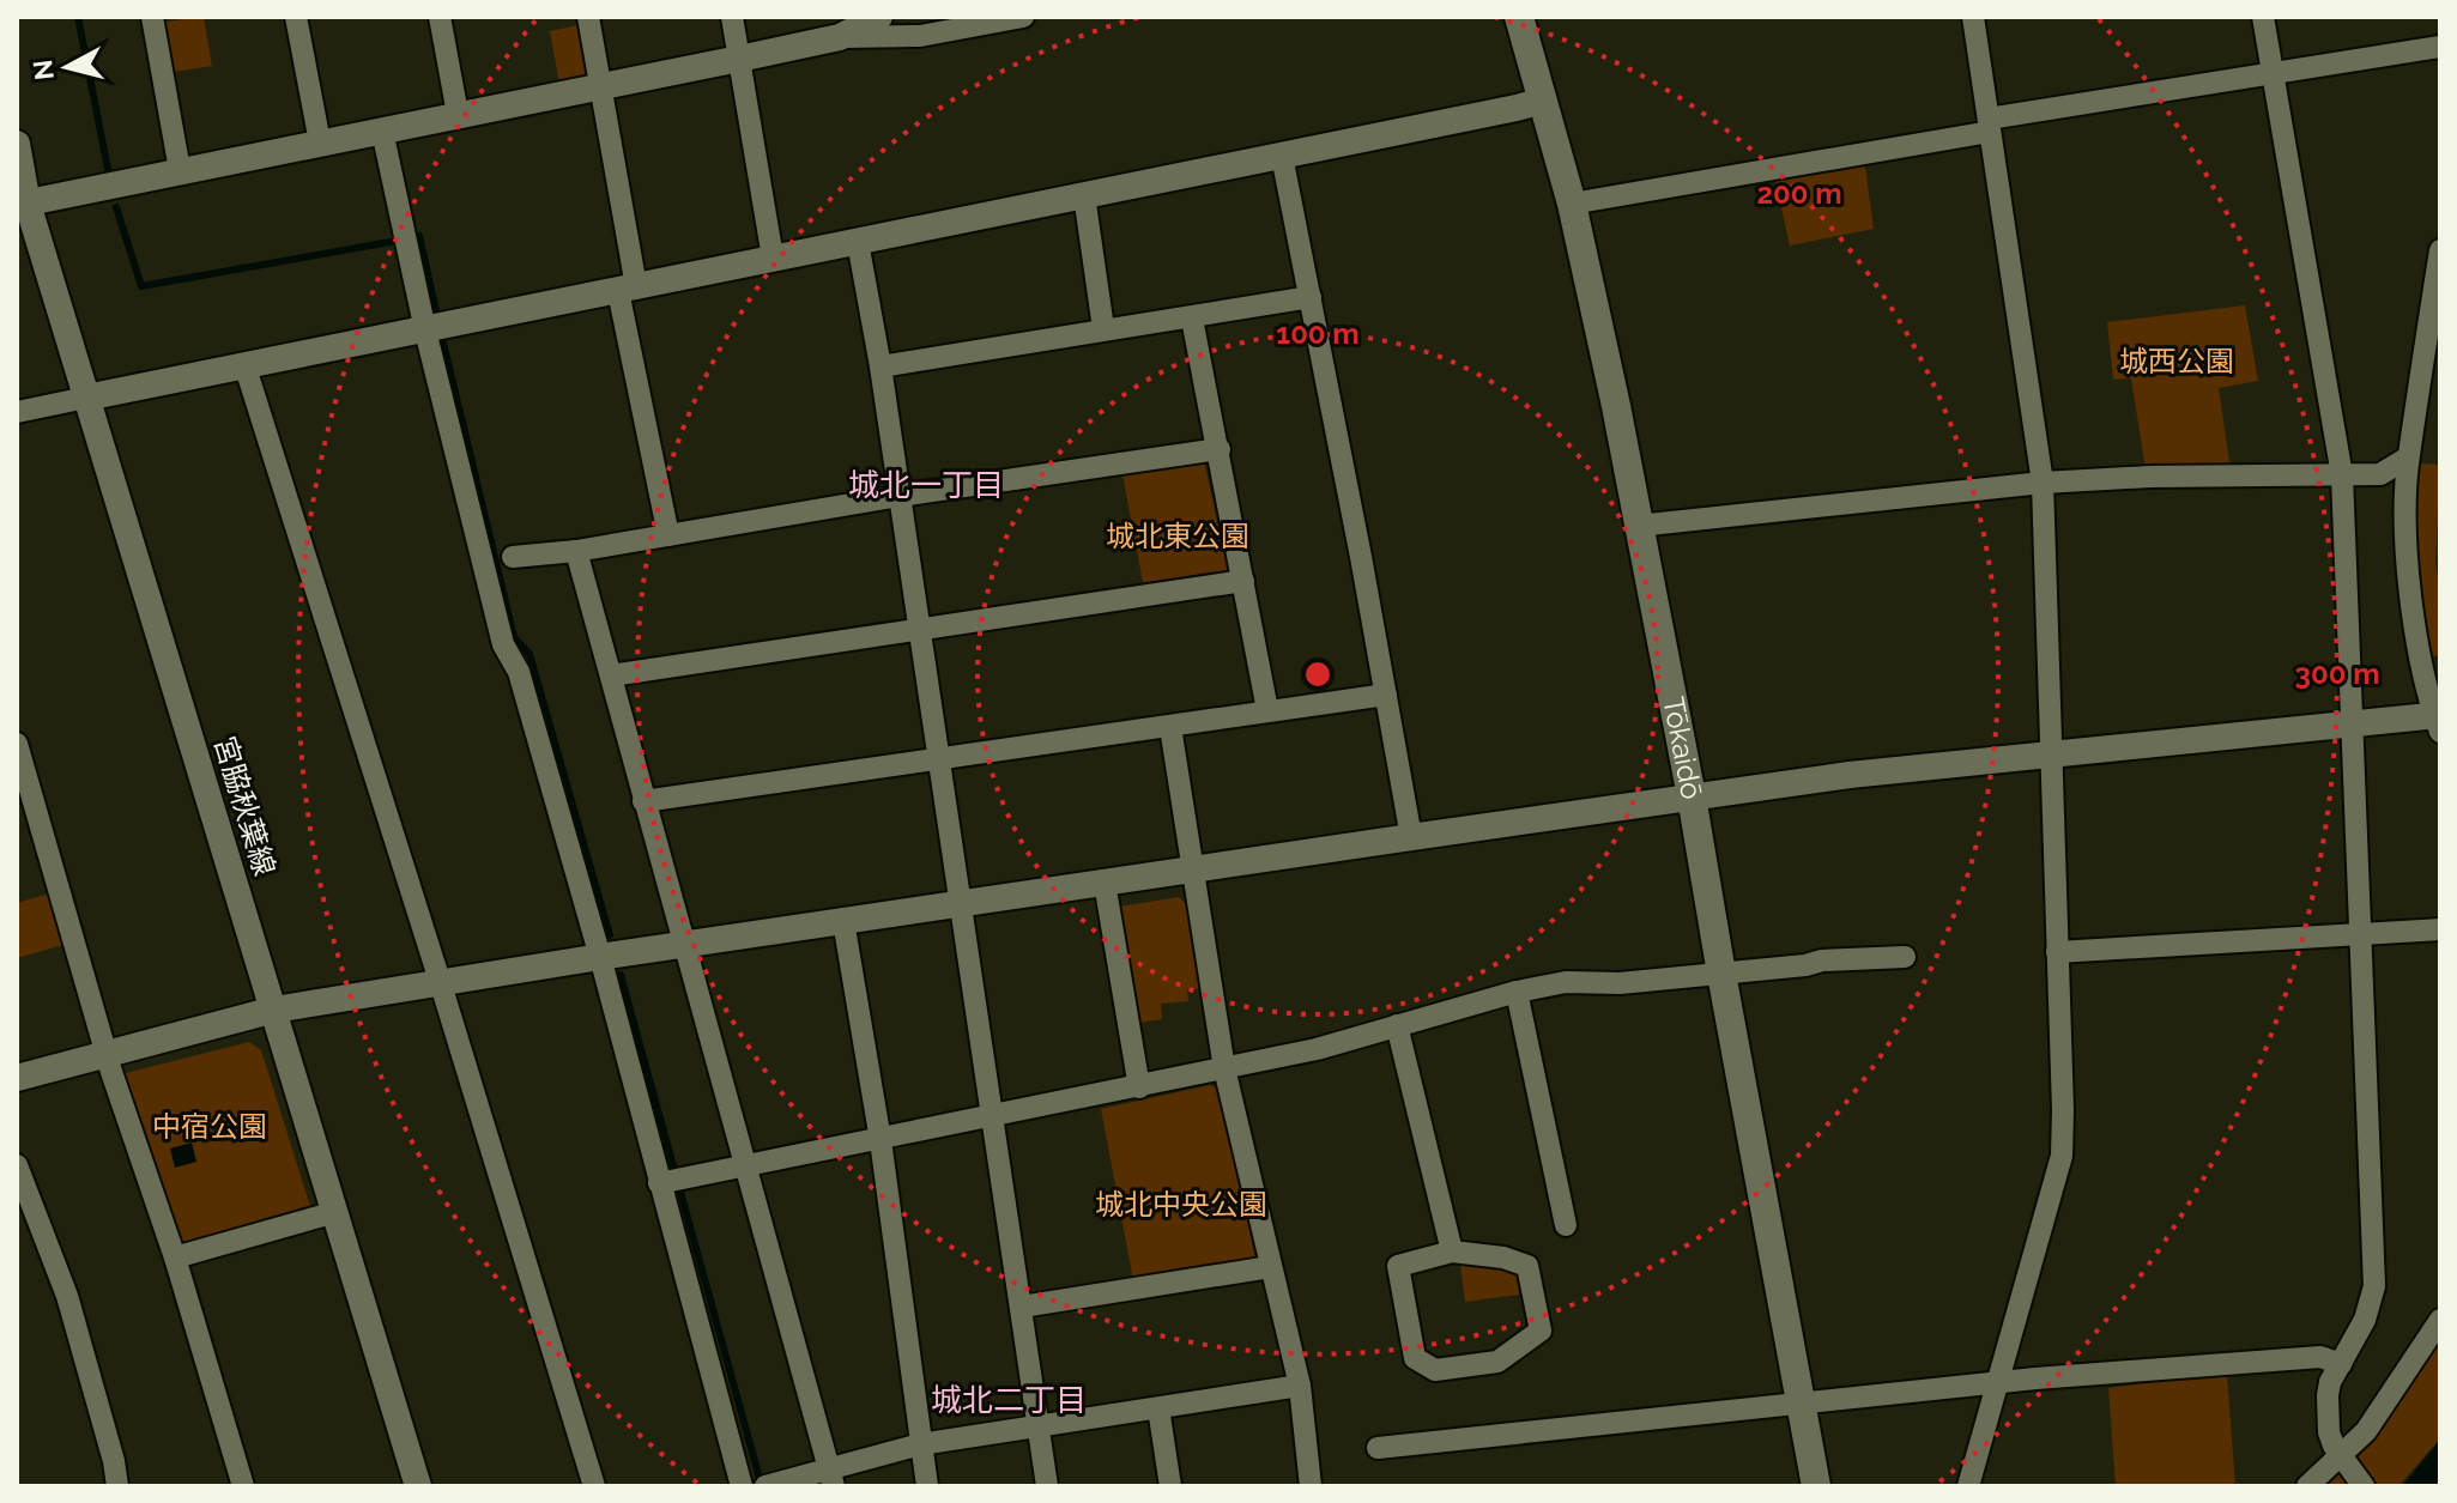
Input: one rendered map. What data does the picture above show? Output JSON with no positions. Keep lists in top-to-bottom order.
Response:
{
  "streets": {
    "main road": ["Tōkaidō"],
    "street": ["宮脇秋葉線"]
  },
  "districts": ["城北一丁目", "城北二丁目"],
  "parks": [
    "城西公園",
    "城北東公園",
    "中宿公園",
    "城北中央公園"
  ],
  "north": "left",
  "rings": ["200 m", "100 m", "300 m"]
}
